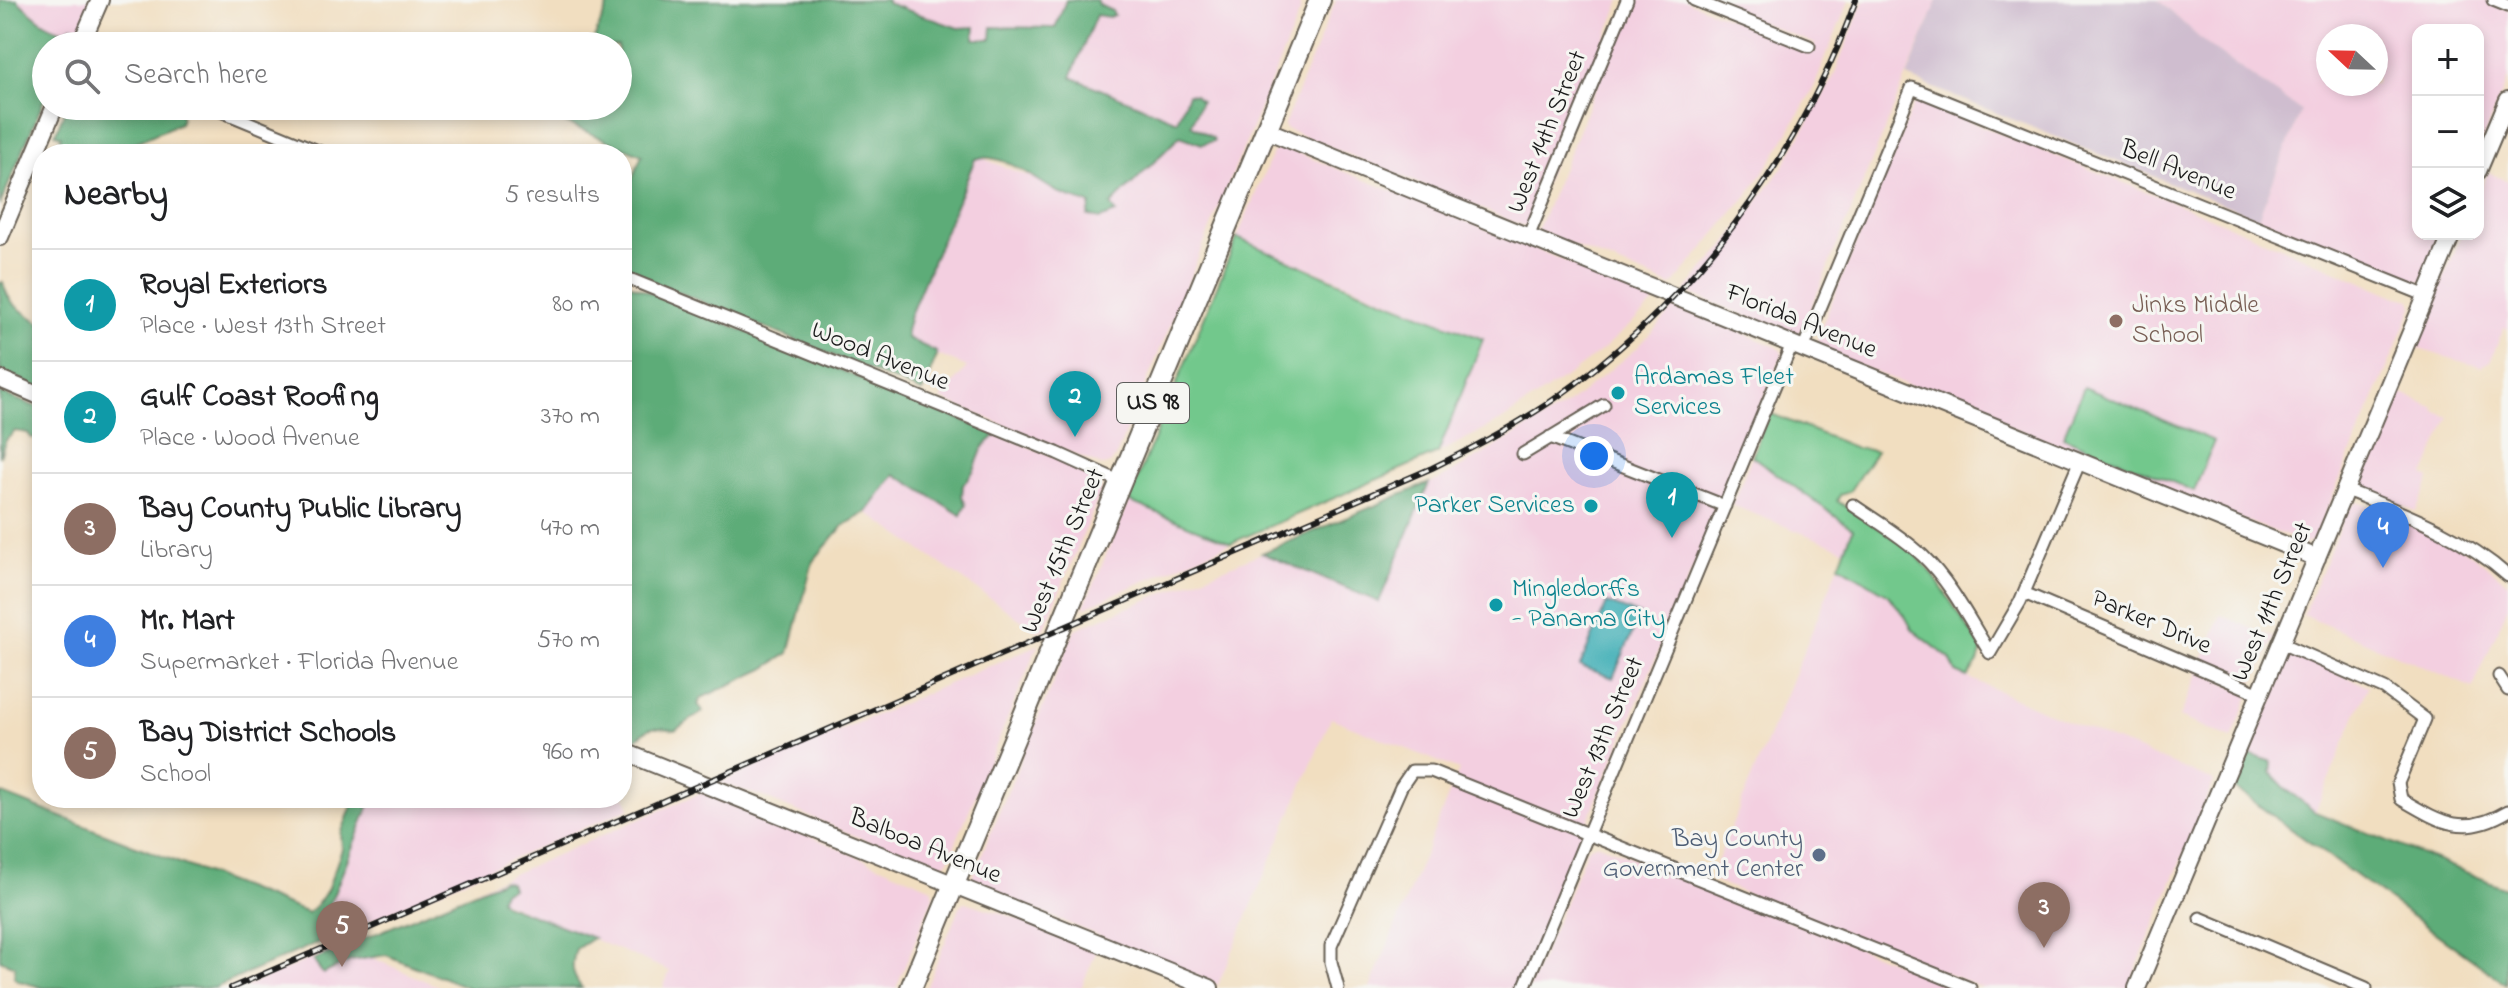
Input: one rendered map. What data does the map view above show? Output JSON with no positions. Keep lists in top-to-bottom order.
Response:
{
  "streets": {
    "highway": ["US 98", "West 15th Street"],
    "street": [
      "West 14th Street",
      "Bell Avenue",
      "Florida Avenue",
      "Wood Avenue",
      "West 11th Street",
      "Parker Drive",
      "West 13th Street",
      "Balboa Avenue"
    ]
  },
  "crossings": [
    ["West 14th Street", "Florida Avenue"],
    ["Bell Avenue", "West 11th Street"],
    ["Bell Avenue", "West 13th Street"],
    ["Florida Avenue", "West 15th Street"],
    ["Florida Avenue", "West 11th Street"],
    ["Florida Avenue", "West 13th Street"],
    ["Wood Avenue", "West 15th Street"],
    ["West 15th Street", "Balboa Avenue"],
    ["West 11th Street", "Parker Drive"]
  ],
  "places": [
    "Jinks Middle School",
    "Ardamas Fleet Services",
    "Parker Services",
    "Mingledorffs - Panama City",
    "Bay County Government Center"
  ],
  "north": "left",
  "page": {
    "map_buttons": ["+", "−"],
    "search": "Search here",
    "heading": ["Nearby", "5 results"],
    "list": [
      {
        "mark": "1",
        "name": "Royal Exteriors",
        "note": "Place · West 13th Street",
        "value": "80 m"
      },
      {
        "mark": "2",
        "name": "Gulf Coast Roofing",
        "note": "Place · Wood Avenue",
        "value": "370 m"
      },
      {
        "mark": "3",
        "name": "Bay County Public Library",
        "note": "Library",
        "value": "470 m"
      },
      {
        "mark": "4",
        "name": "Mr. Mart",
        "note": "Supermarket · Florida Avenue",
        "value": "570 m"
      },
      {
        "mark": "5",
        "name": "Bay District Schools",
        "note": "School",
        "value": "960 m"
      }
    ],
    "pins": [
      "2",
      "1",
      "4",
      "3",
      "5"
    ]
  }
}
